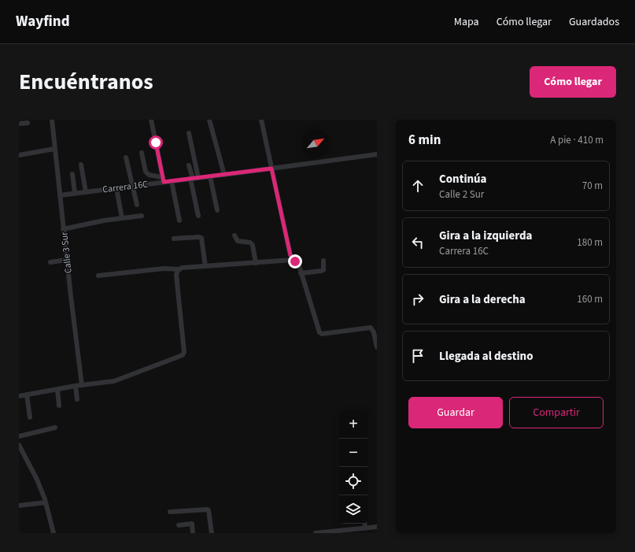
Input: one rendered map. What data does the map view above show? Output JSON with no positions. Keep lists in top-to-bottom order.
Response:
{
  "streets": {
    "street": ["Carrera 16C", "Calle 3 Sur"]
  },
  "crossings": [
    ["Carrera 16C", "Calle 3 Sur"]
  ],
  "north": "top right",
  "page": {
    "header": "Wayfind",
    "nav": ["Mapa", "Cómo llegar", "Guardados"],
    "title": "Encuéntranos",
    "buttons": [
      "Cómo llegar",
      ["Guardar", "Compartir"]
    ],
    "heading": ["6 min", "A pie · 410 m"],
    "list": [
      ["Continúa", "Calle 2 Sur", "70 m"],
      ["Gira a la izquierda", "Carrera 16C", "180 m"],
      ["Gira a la derecha", "160 m"],
      "Llegada al destino"
    ],
    "map_buttons": ["+", "−"]
  }
}
